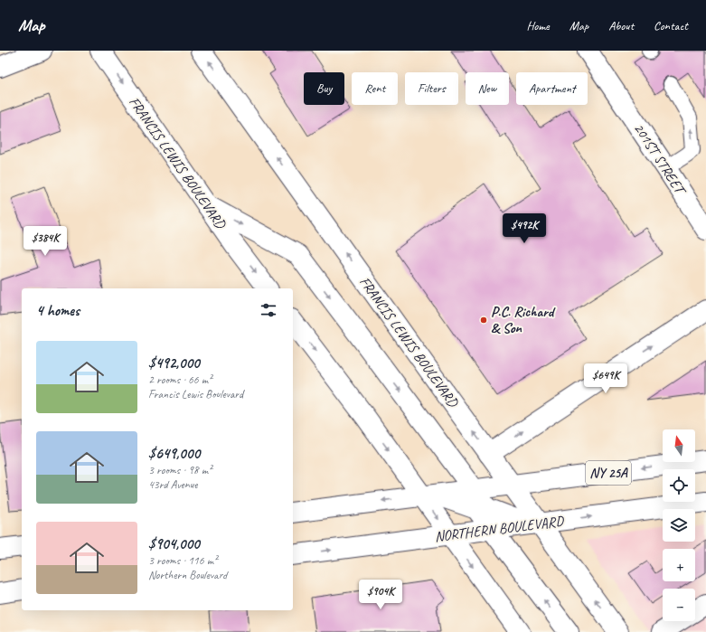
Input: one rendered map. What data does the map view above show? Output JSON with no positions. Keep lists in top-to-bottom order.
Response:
{
  "streets": {
    "main road": [
      "201ST STREET",
      "FRANCIS LEWIS BOULEVARD",
      "NY 25A",
      "NORTHERN BOULEVARD"
    ]
  },
  "crossings": [
    ["FRANCIS LEWIS BOULEVARD", "NY 25A"],
    ["FRANCIS LEWIS BOULEVARD", "NORTHERN BOULEVARD"]
  ],
  "places": ["P.C. Richard & Son"],
  "north": "top",
  "page": {
    "header": "Map",
    "nav": [
      "Home",
      "Map",
      "About",
      "Contact"
    ],
    "chip": [
      "Buy",
      "Rent",
      "Filters",
      "New",
      "Apartment"
    ],
    "price": [
      "$492K",
      "$384K",
      "$649K",
      "$904K"
    ],
    "heading": "4 homes",
    "list": [
      {
        "name": "$492,000",
        "note": "2 rooms · 66 m² · Francis Lewis Boulevard"
      },
      {
        "name": "$649,000",
        "note": "3 rooms · 98 m² · 43rd Avenue"
      },
      {
        "name": "$904,000",
        "note": "3 rooms · 116 m² · Northern Boulevard"
      }
    ],
    "map_buttons": ["+", "−"]
  }
}
